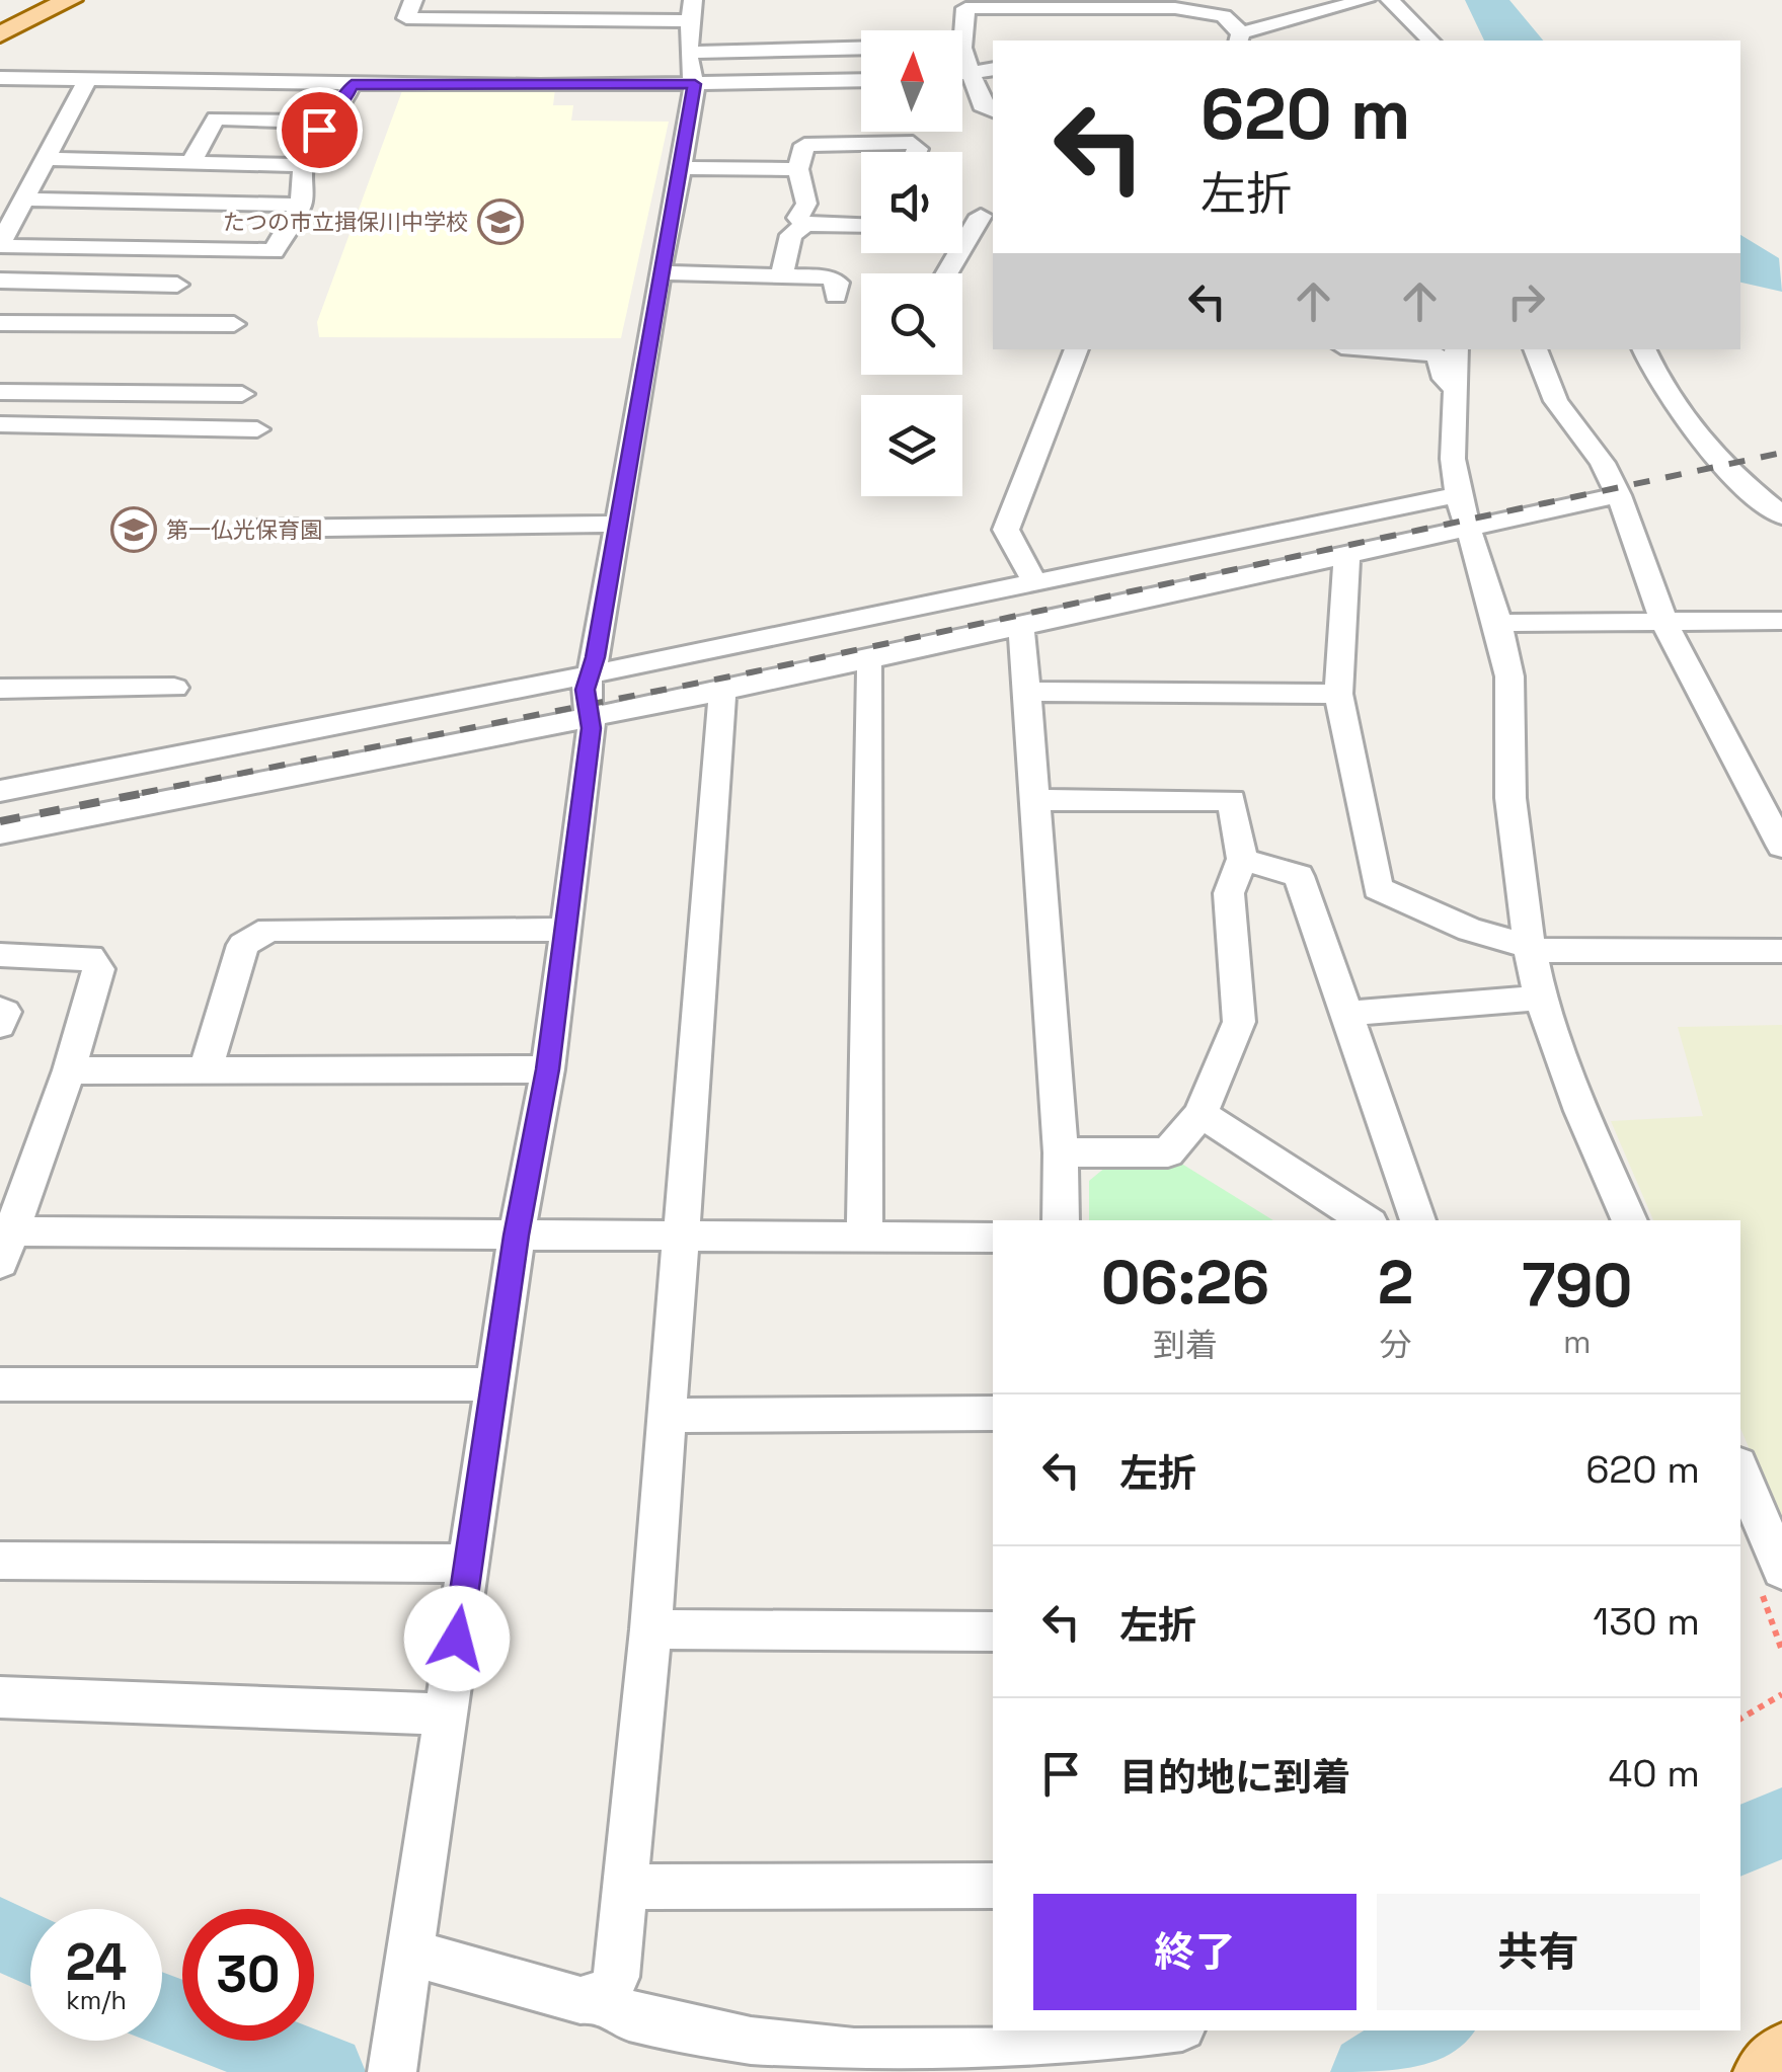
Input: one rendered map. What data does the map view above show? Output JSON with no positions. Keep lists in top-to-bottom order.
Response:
{
  "places": {
    "school or university": ["たつの市立揖保川中学校", "第一仏光保育園"]
  },
  "north": "top",
  "page": {
    "turn": ["620 m", "左折"],
    "eta": [
      "06:26",
      "到着",
      "2",
      "分",
      "790",
      "m"
    ],
    "list": [
      {
        "name": "左折",
        "value": "620 m"
      },
      {
        "name": "左折",
        "value": "130 m"
      },
      {
        "name": "目的地に到着",
        "value": "40 m"
      }
    ],
    "buttons": ["終了", "共有"],
    "speed": "24 km/h",
    "limit": "30"
  }
}
